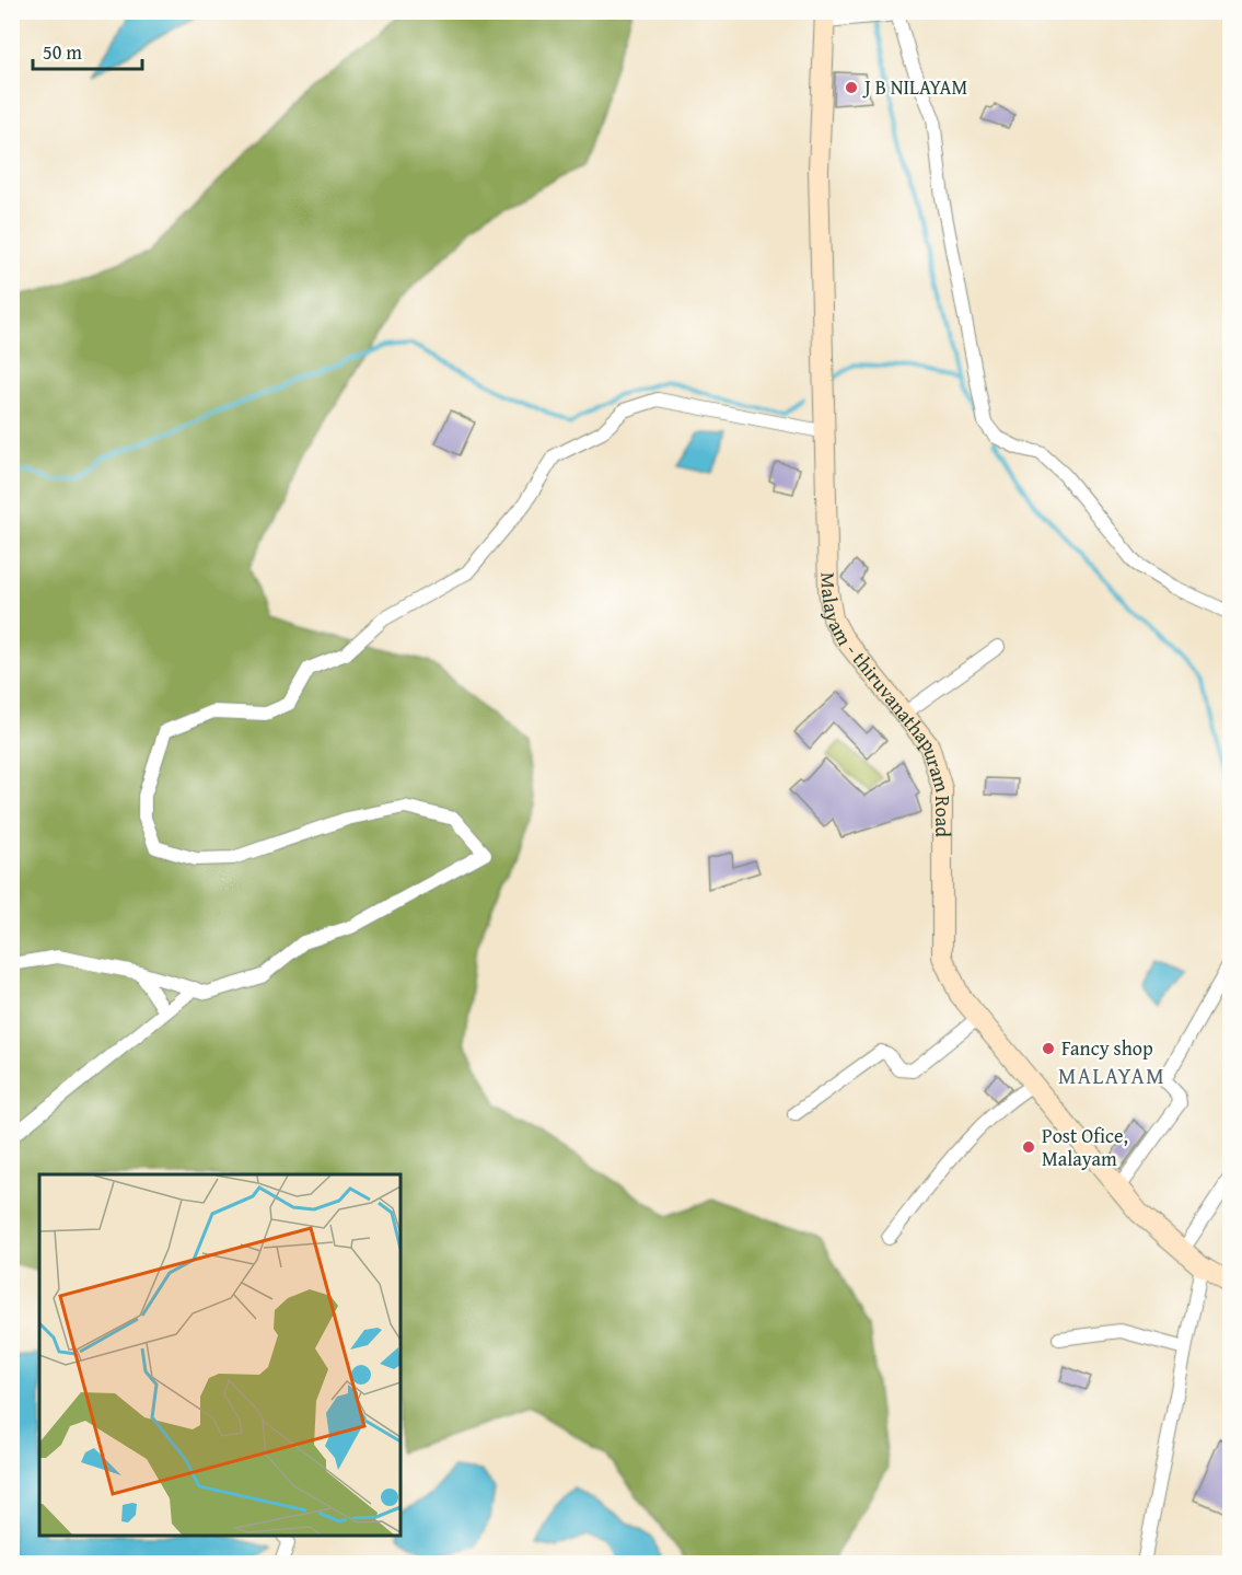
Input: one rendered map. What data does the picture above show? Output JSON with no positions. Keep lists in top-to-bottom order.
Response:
{
  "streets": {
    "main road": ["Malayam - thiruvanathapuram Road"]
  },
  "districts": ["MALAYAM"],
  "places": ["J B NILAYAM", "Fancy shop", "Post Ofice, Malayam"],
  "scale_bar": "50 m"
}
